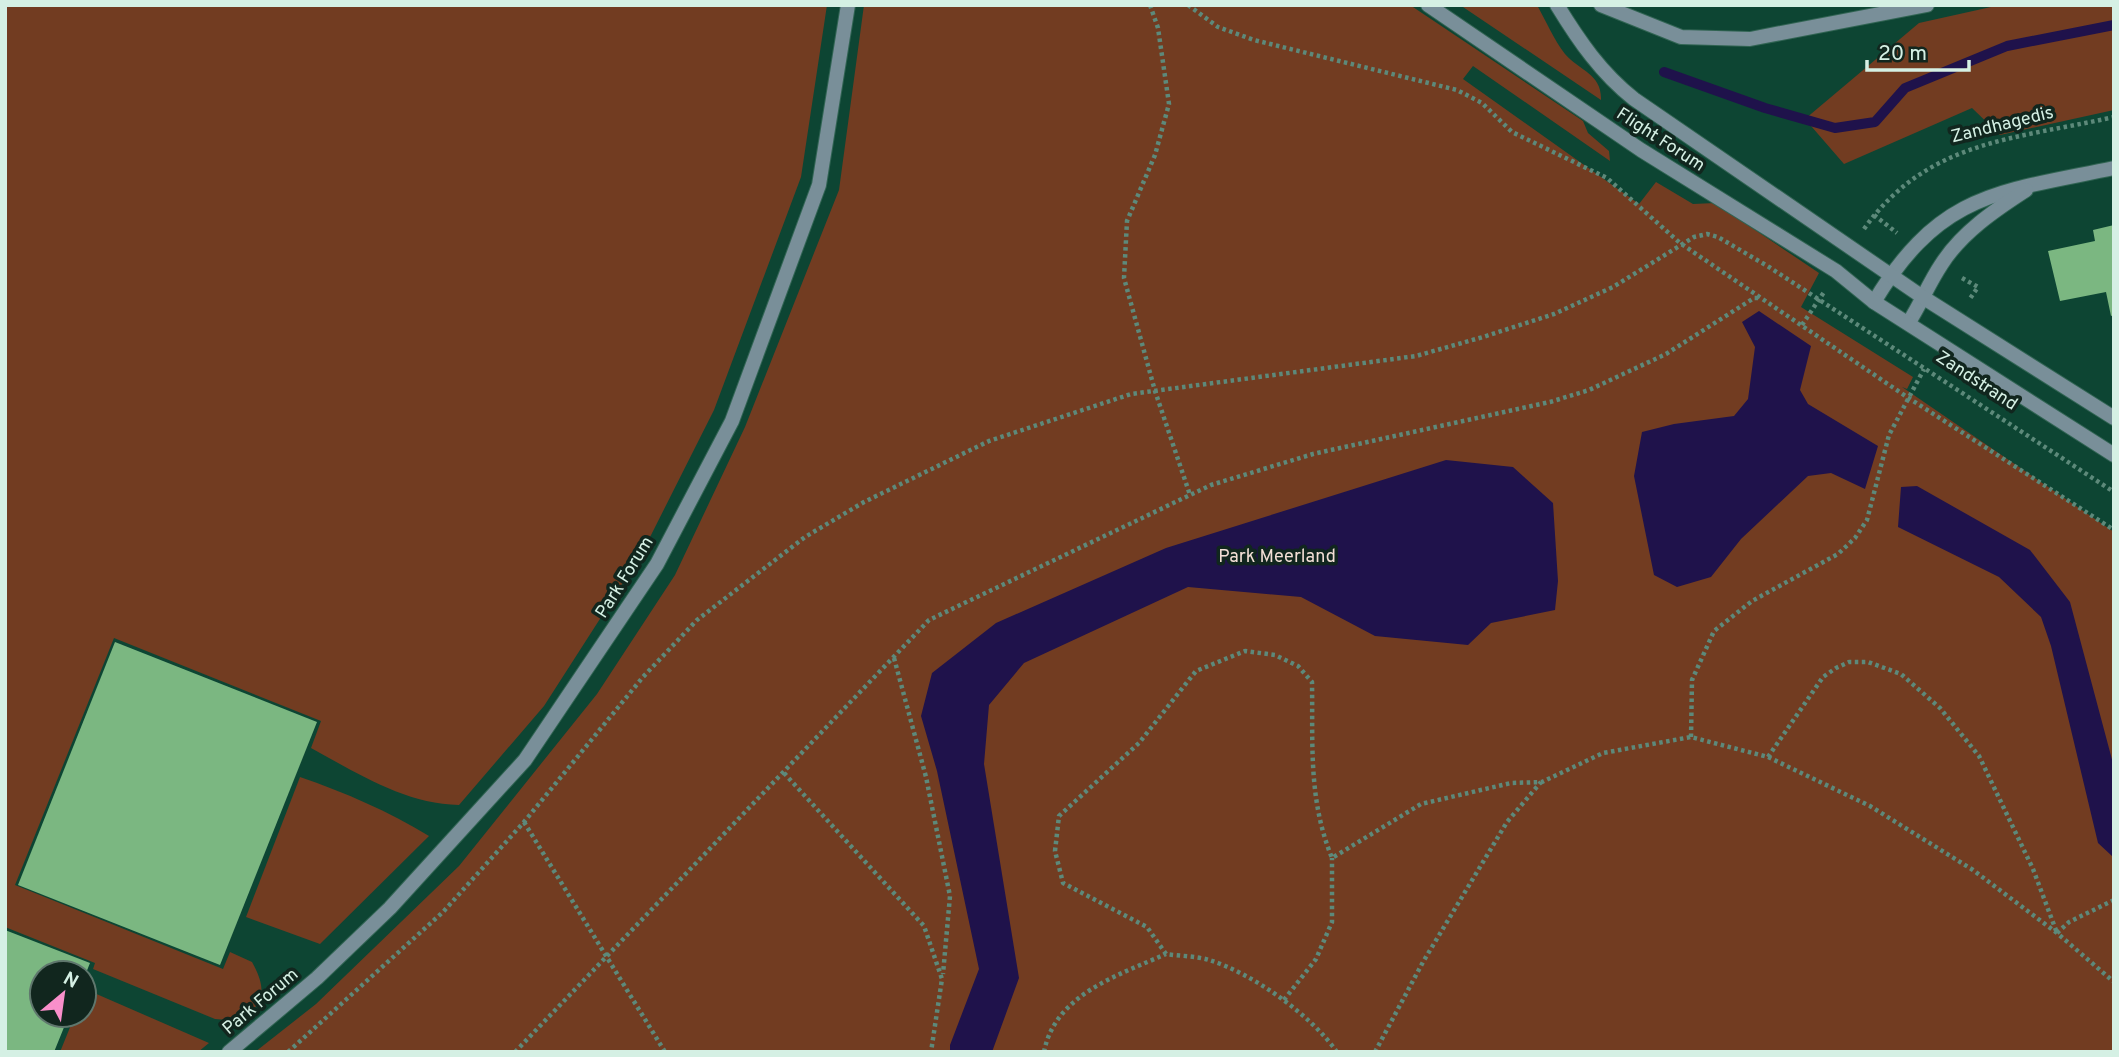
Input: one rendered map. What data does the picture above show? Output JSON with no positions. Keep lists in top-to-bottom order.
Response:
{
  "streets": {
    "street": ["Flight Forum", "Zandstrand", "Park Forum"],
    "path": ["Zandhagedis"]
  },
  "crossings": [
    ["Zandhagedis", "Flight Forum"],
    ["Flight Forum", "Zandstrand"]
  ],
  "parks": ["Park Meerland"],
  "scale_bar": "20 m",
  "north": "top right"
}
